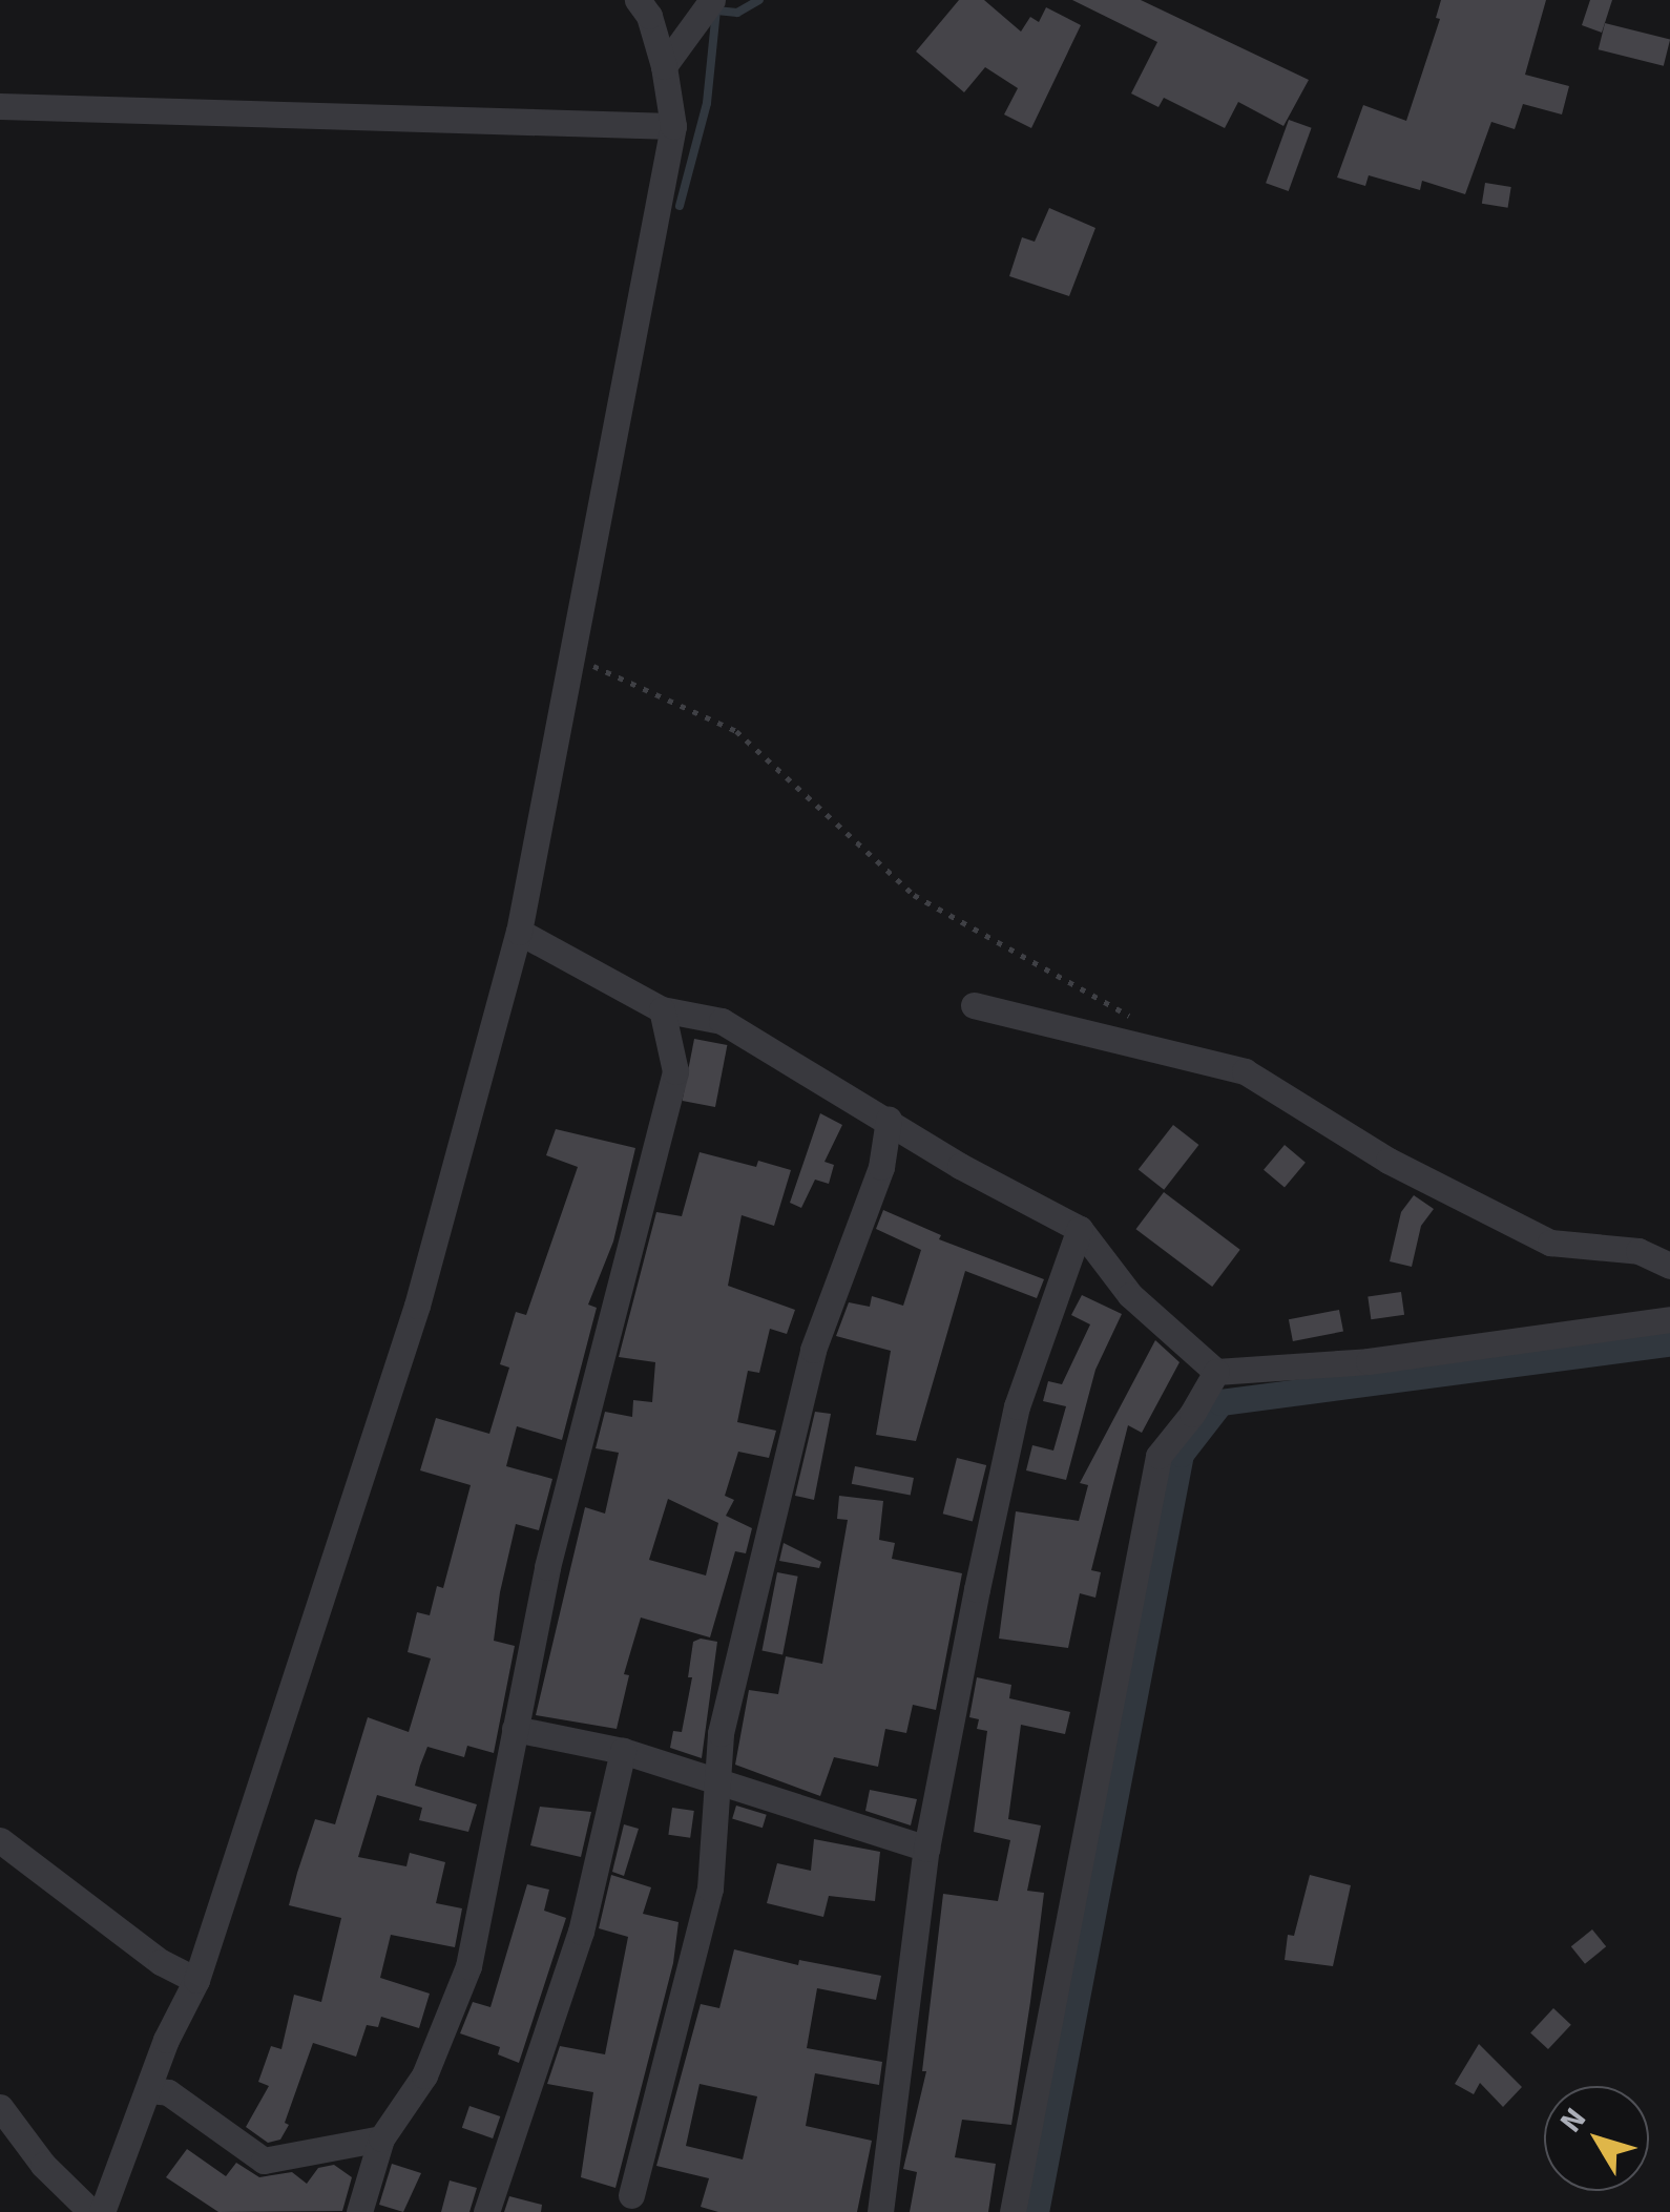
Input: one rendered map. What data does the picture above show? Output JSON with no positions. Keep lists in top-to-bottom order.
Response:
{
  "north": "top left"
}
